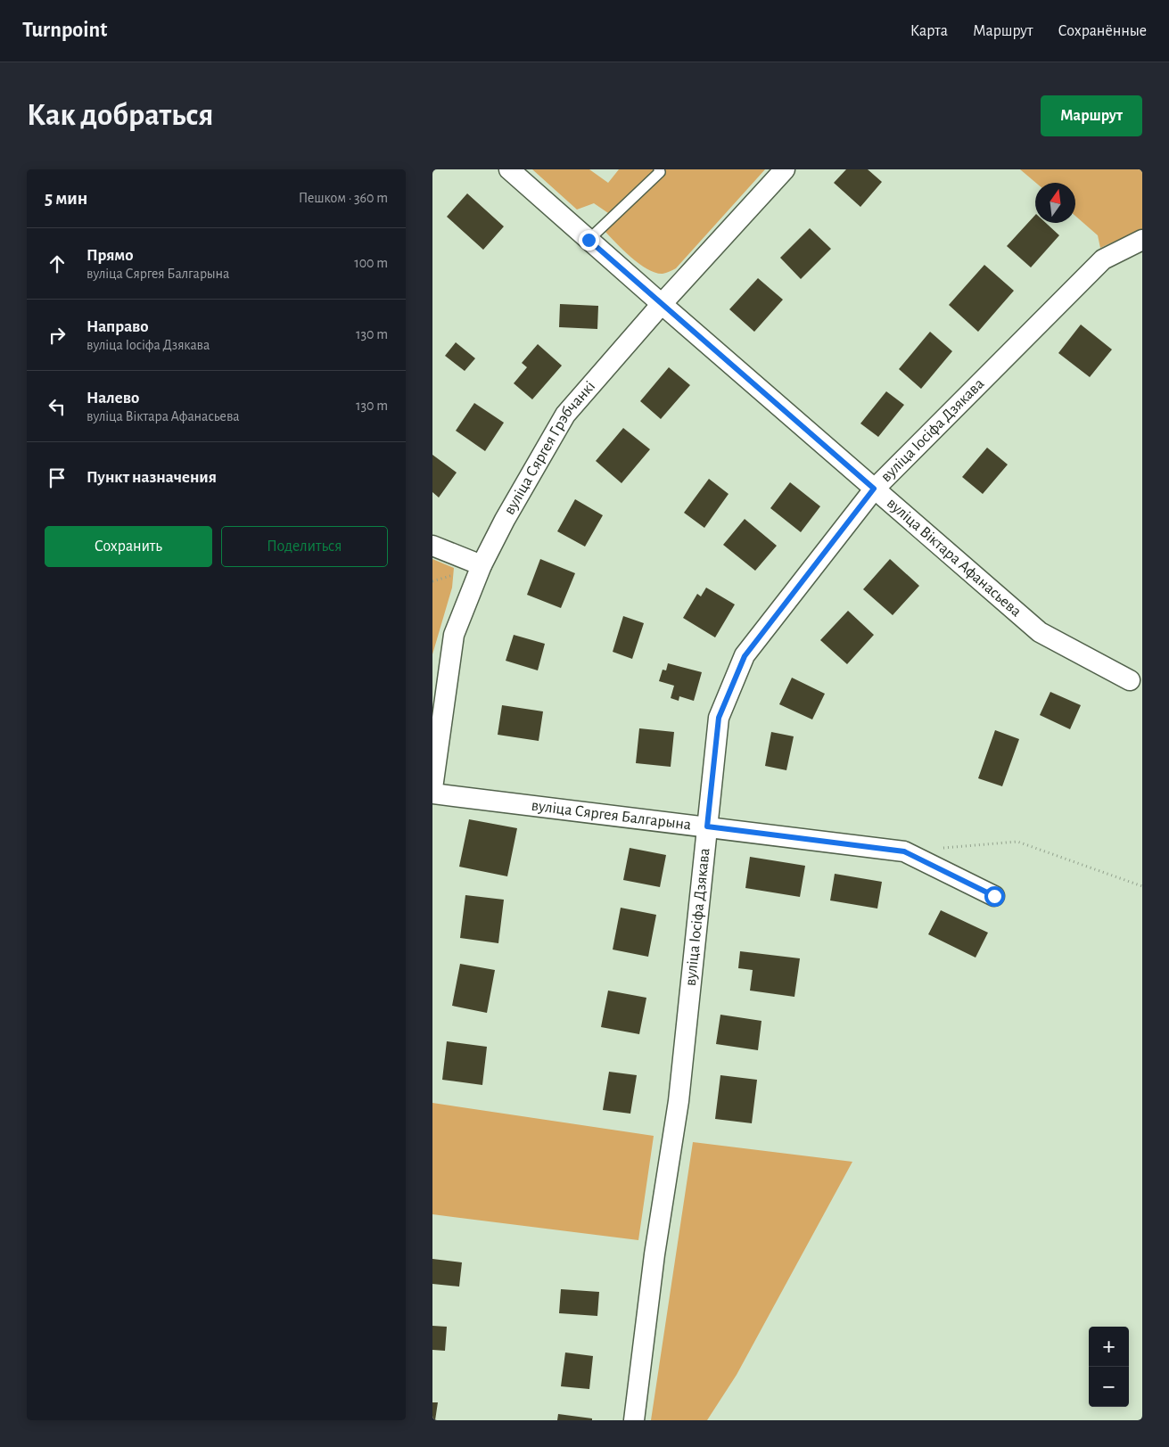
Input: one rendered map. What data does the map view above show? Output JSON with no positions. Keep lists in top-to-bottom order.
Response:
{
  "streets": {
    "street": [
      "вуліца Іосіфа Дзякава",
      "вуліца Сяргея Грэбчанкі",
      "вуліца Віктара Афанасьева",
      "вуліца Сяргея Балгарына"
    ]
  },
  "crossings": [
    ["вуліца Іосіфа Дзякава", "вуліца Віктара Афанасьева"],
    ["вуліца Іосіфа Дзякава", "вуліца Сяргея Балгарына"],
    ["вуліца Сяргея Грэбчанкі", "вуліца Віктара Афанасьева"]
  ],
  "north": "top",
  "page": {
    "header": "Turnpoint",
    "nav": ["Карта", "Маршрут", "Сохранённые"],
    "buttons": [
      "Маршрут",
      ["Сохранить", "Поделиться"]
    ],
    "title": "Как добраться",
    "heading": ["5 мин", "Пешком · 360 m"],
    "list": [
      ["Прямо", "вуліца Сяргея Балгарына", "100 m"],
      ["Направо", "вуліца Іосіфа Дзякава", "130 m"],
      ["Налево", "вуліца Віктара Афанасьева", "130 m"],
      "Пункт назначения"
    ],
    "map_buttons": ["+", "−"]
  }
}
